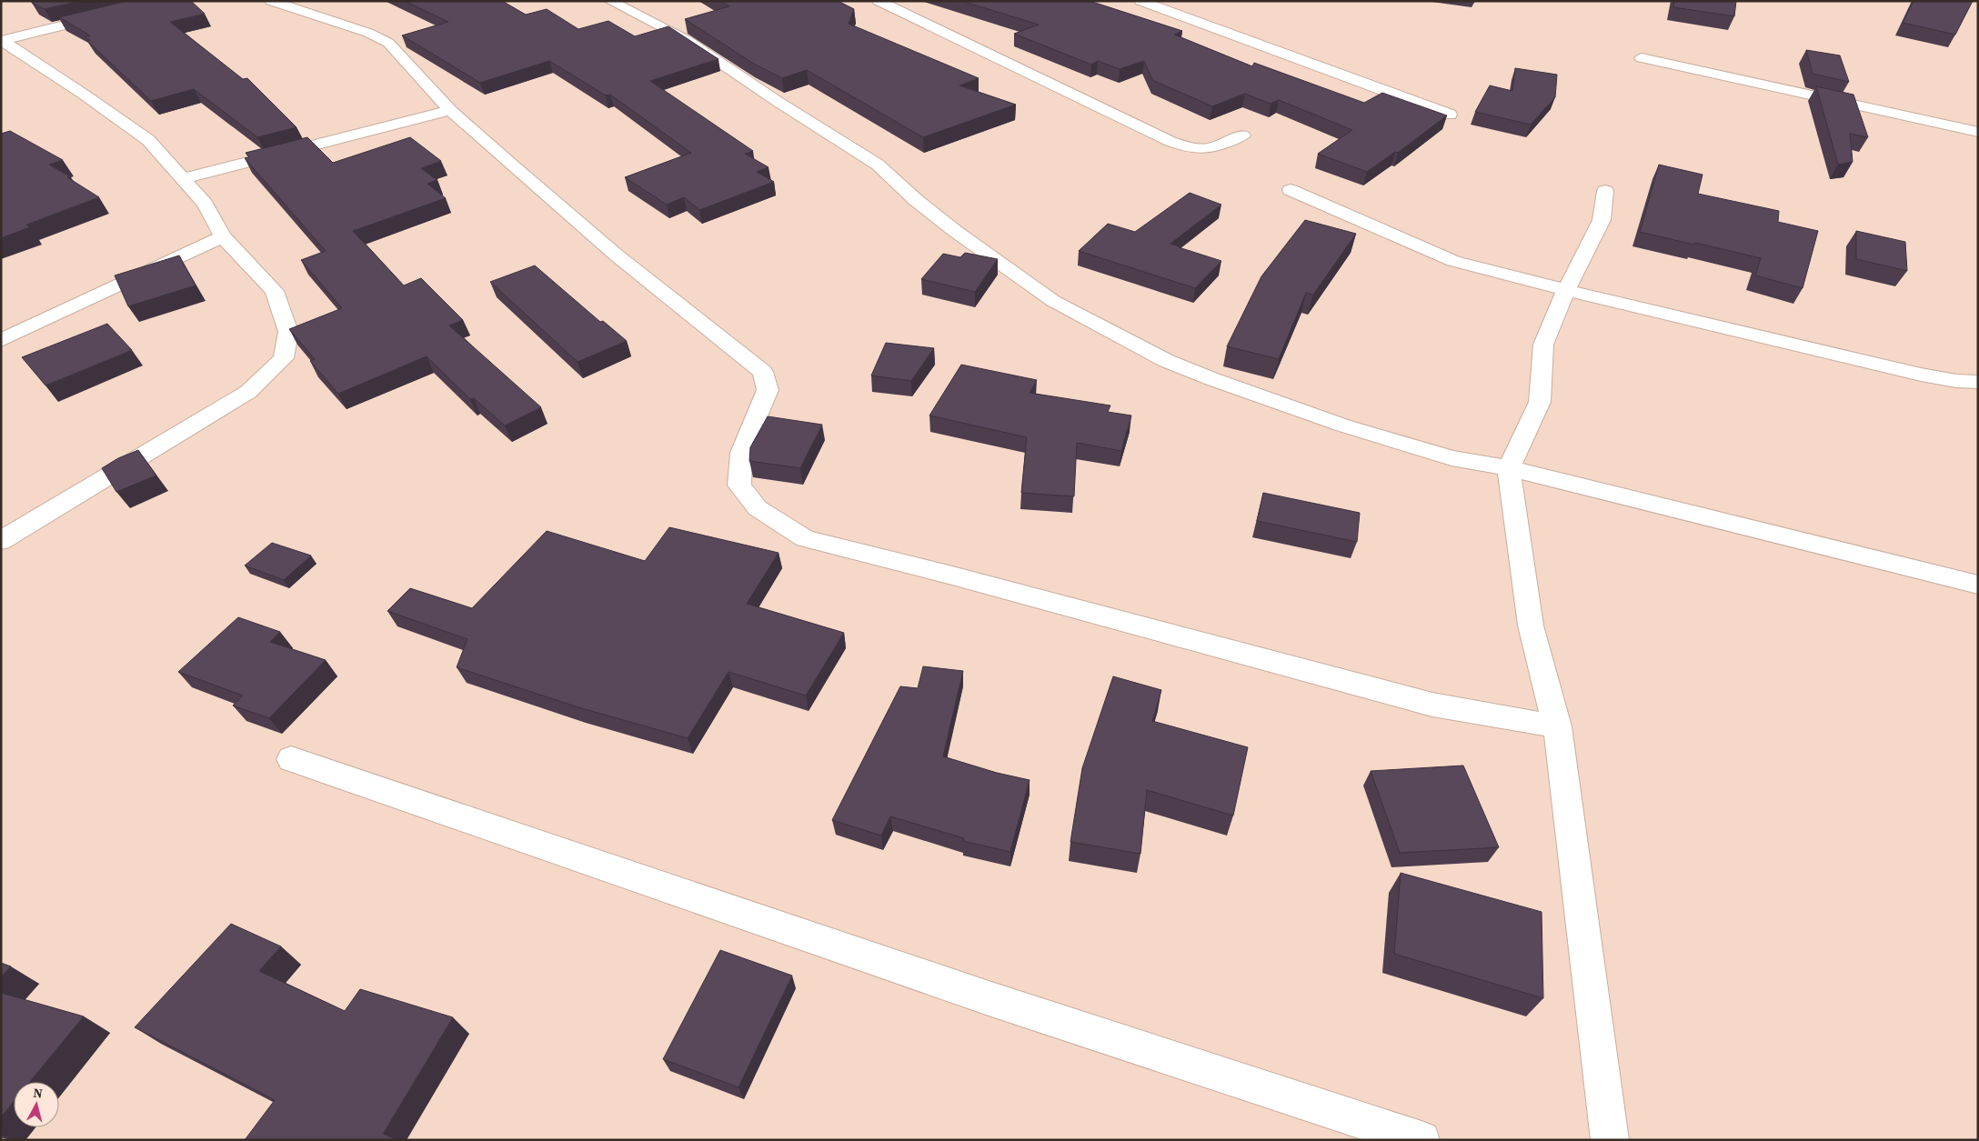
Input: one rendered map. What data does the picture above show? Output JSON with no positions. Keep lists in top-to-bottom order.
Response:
{
  "north": "top"
}
